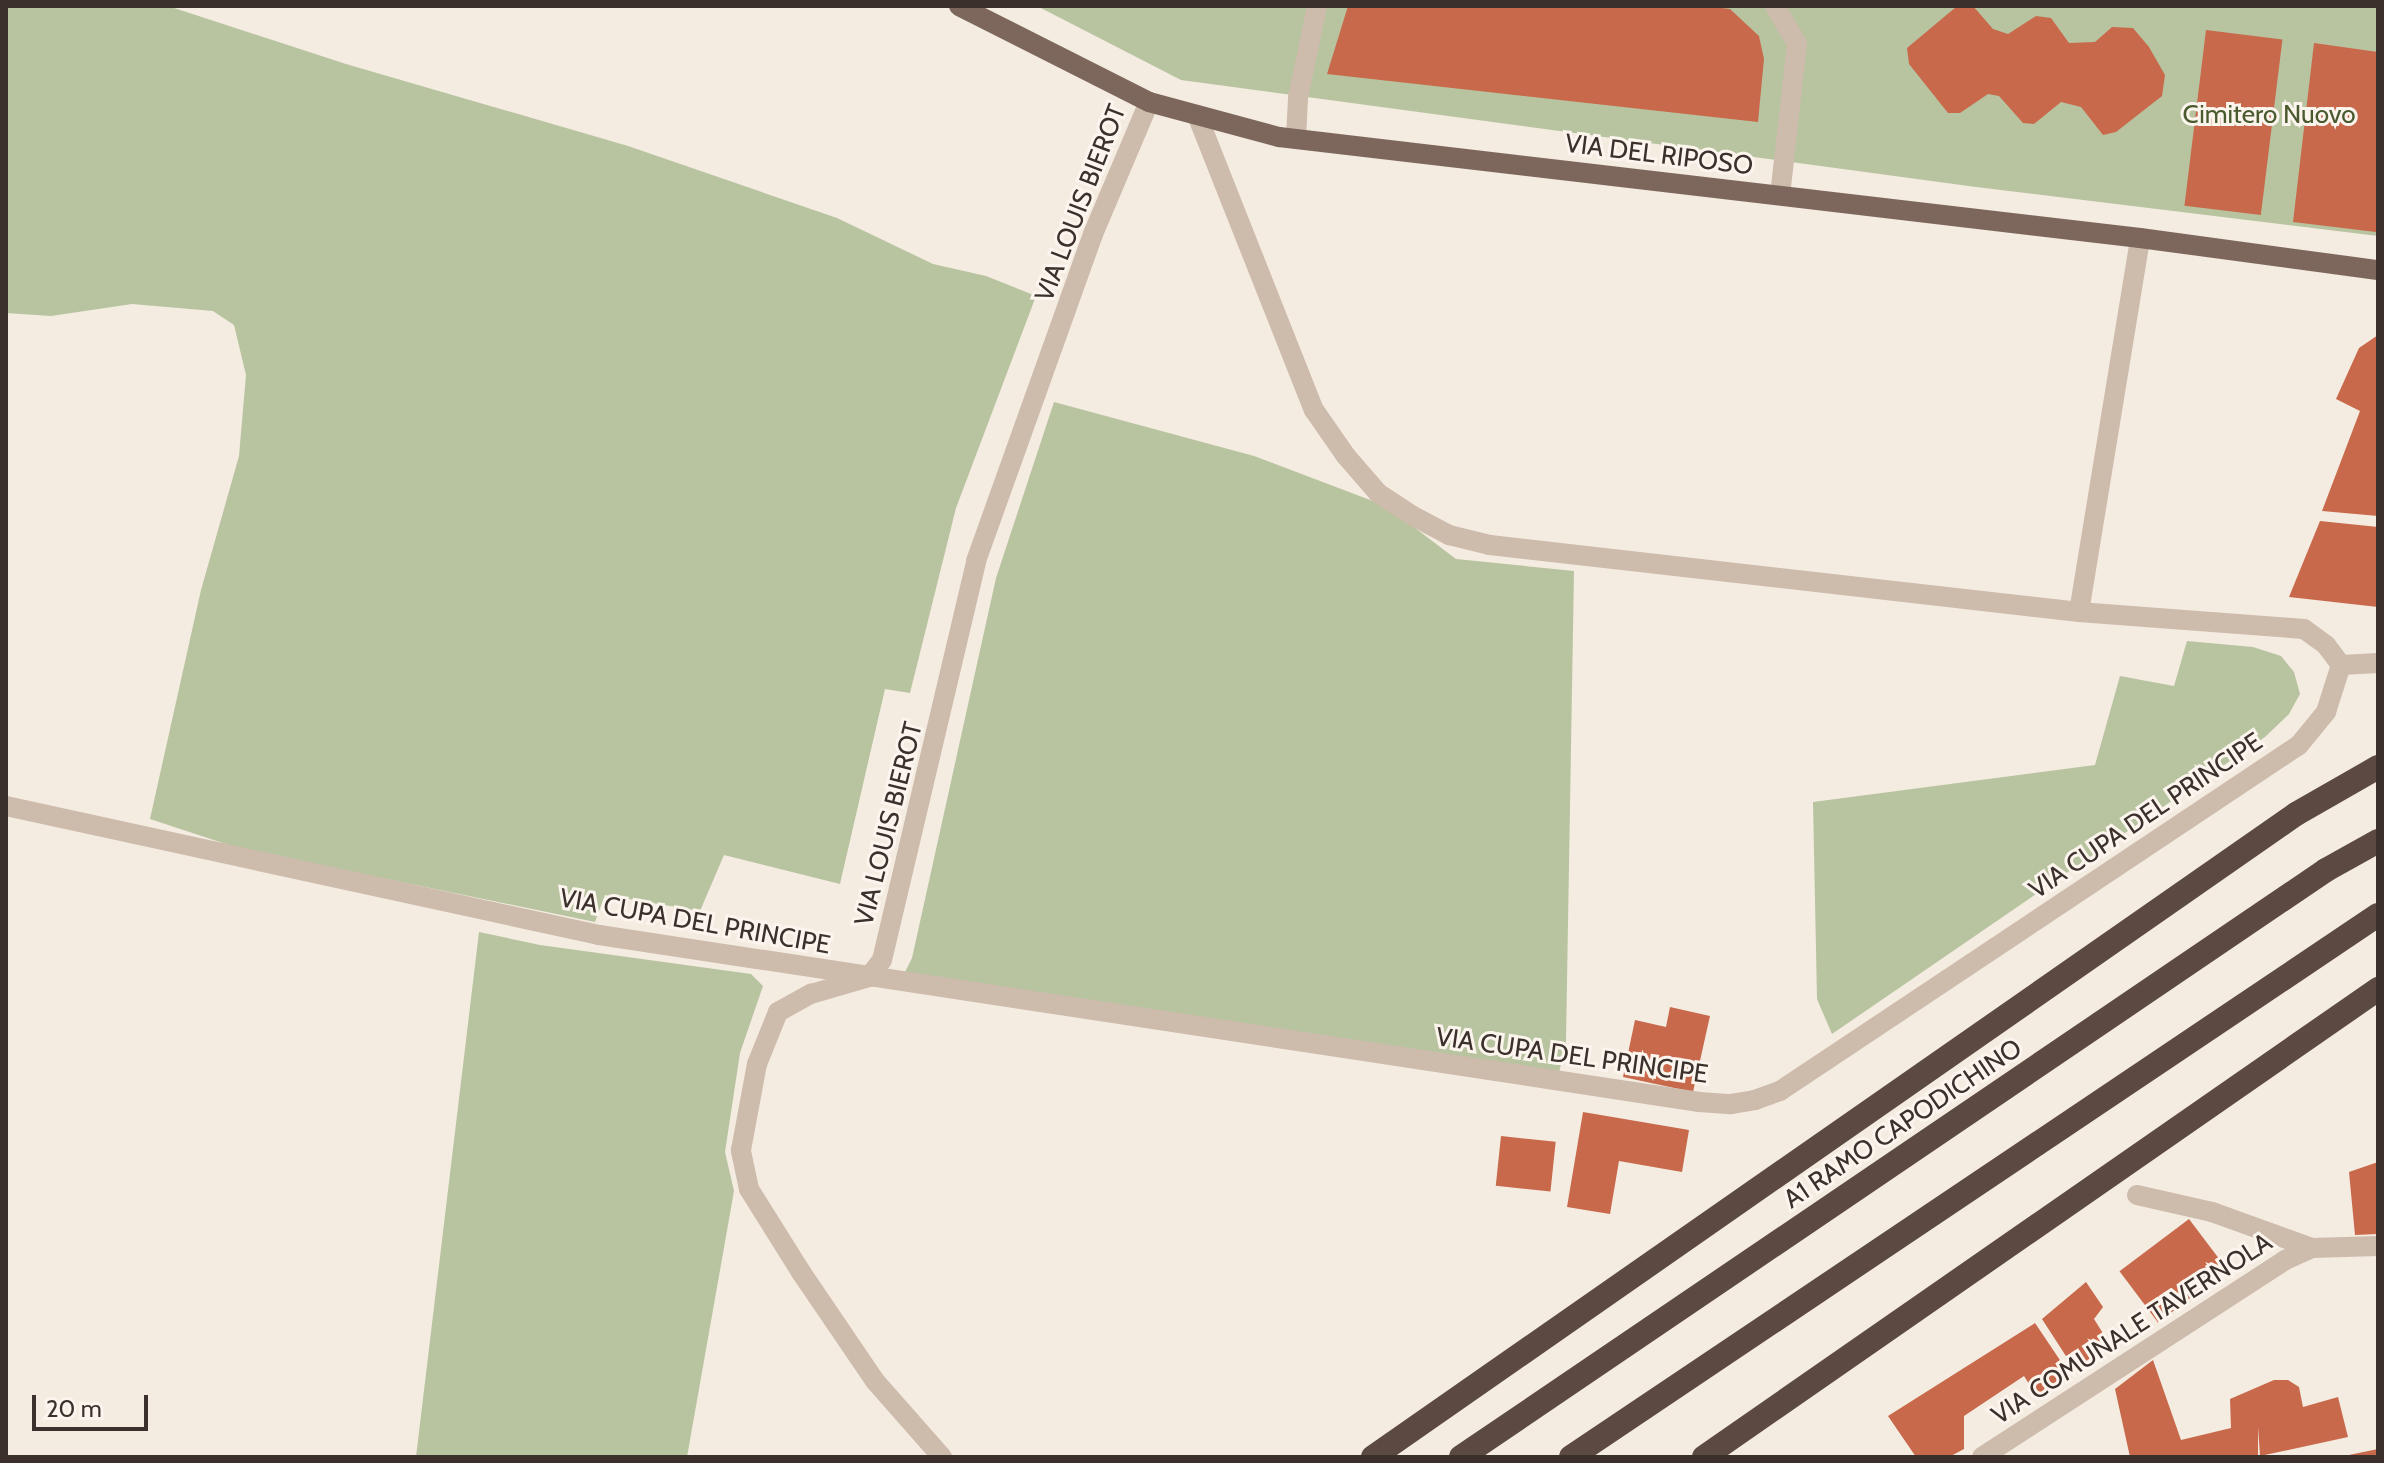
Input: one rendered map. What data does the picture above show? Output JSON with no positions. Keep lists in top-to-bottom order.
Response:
{
  "streets": {
    "highway": ["A1 RAMO CAPODICHINO"],
    "main road": ["VIA DEL RIPOSO"],
    "street": ["VIA LOUIS BIEROT", "VIA CUPA DEL PRINCIPE", "VIA COMUNALE TAVERNOLA"]
  },
  "crossings": [
    ["VIA DEL RIPOSO", "VIA LOUIS BIEROT"],
    ["VIA LOUIS BIEROT", "VIA CUPA DEL PRINCIPE"]
  ],
  "parks": ["Cimitero Nuovo"],
  "scale_bar": "20 m"
}
